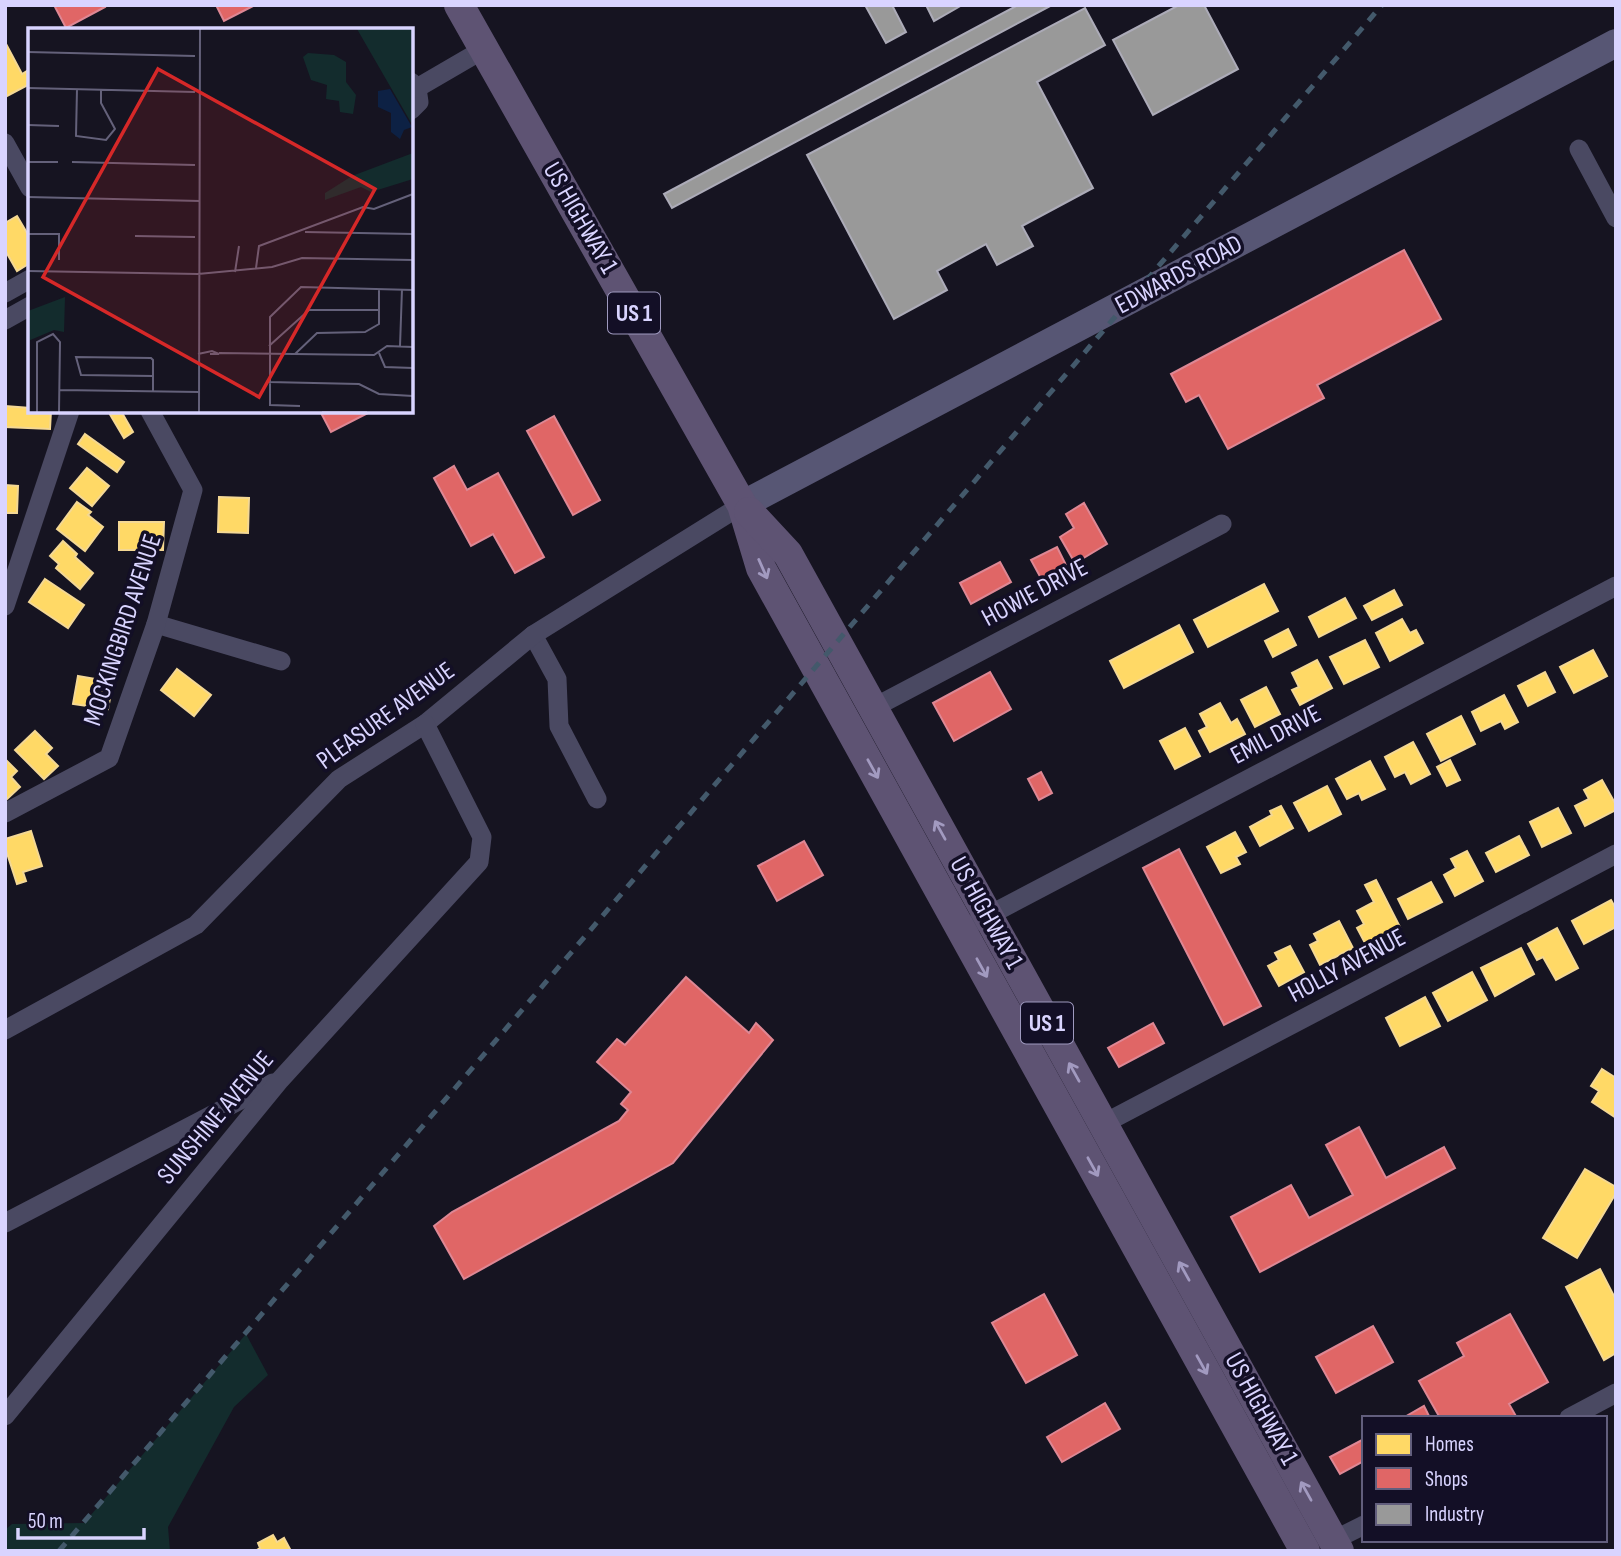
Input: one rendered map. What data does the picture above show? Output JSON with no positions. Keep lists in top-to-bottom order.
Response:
{
  "streets": {
    "main road": ["US HIGHWAY 1", "EDWARDS ROAD", "US 1"],
    "street": [
      "HOWIE DRIVE",
      "MOCKINGBIRD AVENUE",
      "PLEASURE AVENUE",
      "EMIL DRIVE",
      "HOLLY AVENUE",
      "SUNSHINE AVENUE"
    ]
  },
  "crossings": [
    ["US HIGHWAY 1", "EDWARDS ROAD"],
    ["US HIGHWAY 1", "HOWIE DRIVE"],
    ["US HIGHWAY 1", "PLEASURE AVENUE"],
    ["US HIGHWAY 1", "EMIL DRIVE"],
    ["US HIGHWAY 1", "HOLLY AVENUE"],
    ["EDWARDS ROAD", "PLEASURE AVENUE"],
    ["PLEASURE AVENUE", "SUNSHINE AVENUE"]
  ],
  "legend": ["Homes", "Shops", "Industry"],
  "scale_bar": "50 m"
}
